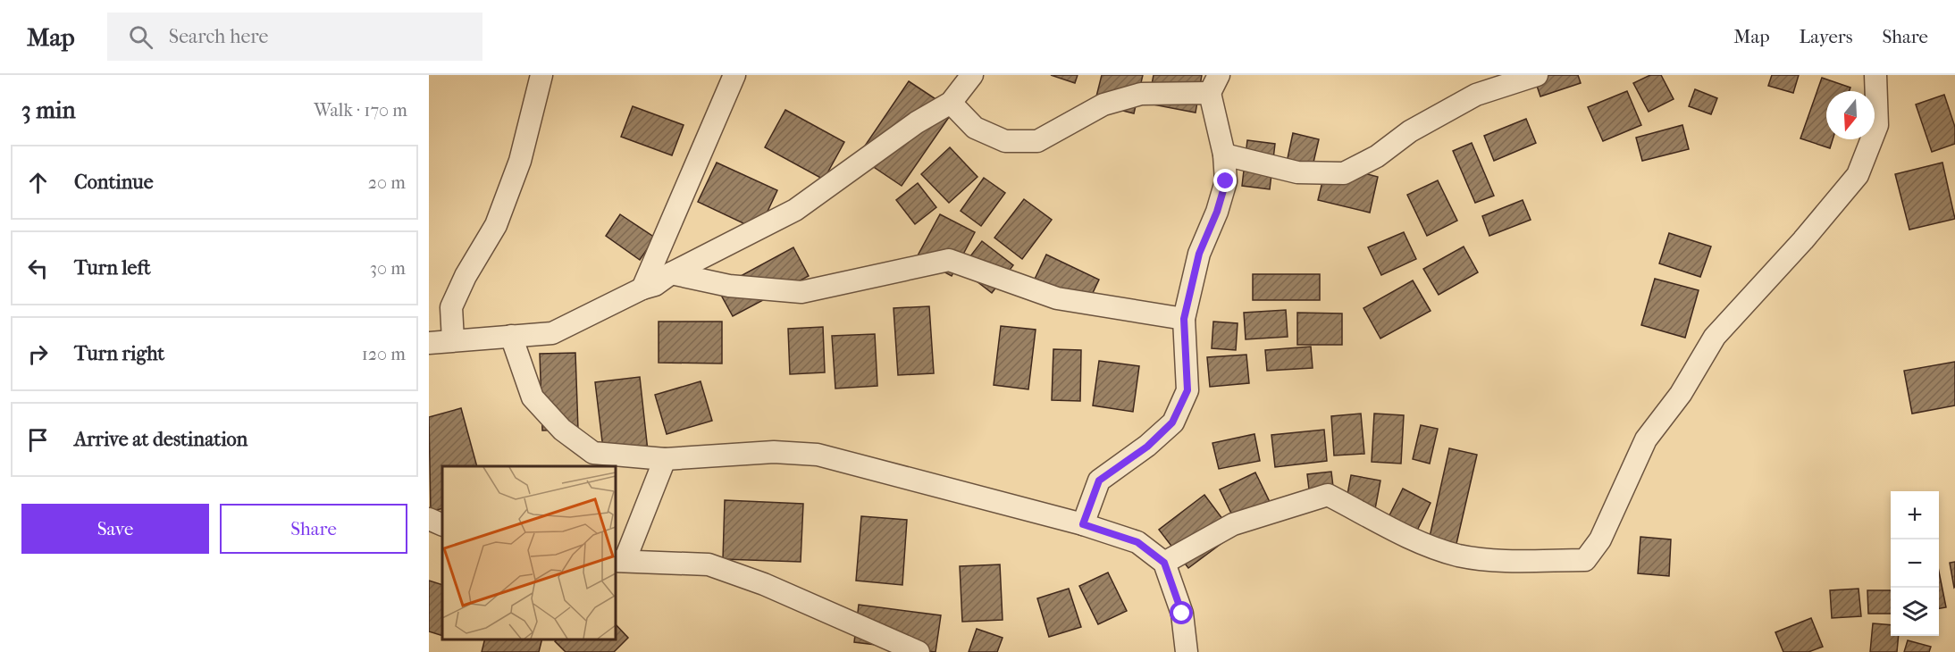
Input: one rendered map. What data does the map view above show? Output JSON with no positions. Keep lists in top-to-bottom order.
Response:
{
  "north": "bottom",
  "page": {
    "header": "Map",
    "search": "Search here",
    "nav": ["Map", "Layers", "Share"],
    "heading": ["3 min", "Walk · 170 m"],
    "list": [
      ["Continue", "20 m"],
      ["Turn left", "30 m"],
      ["Turn right", "120 m"],
      "Arrive at destination"
    ],
    "buttons": ["Save", "Share"],
    "map_buttons": ["+", "−"]
  }
}
